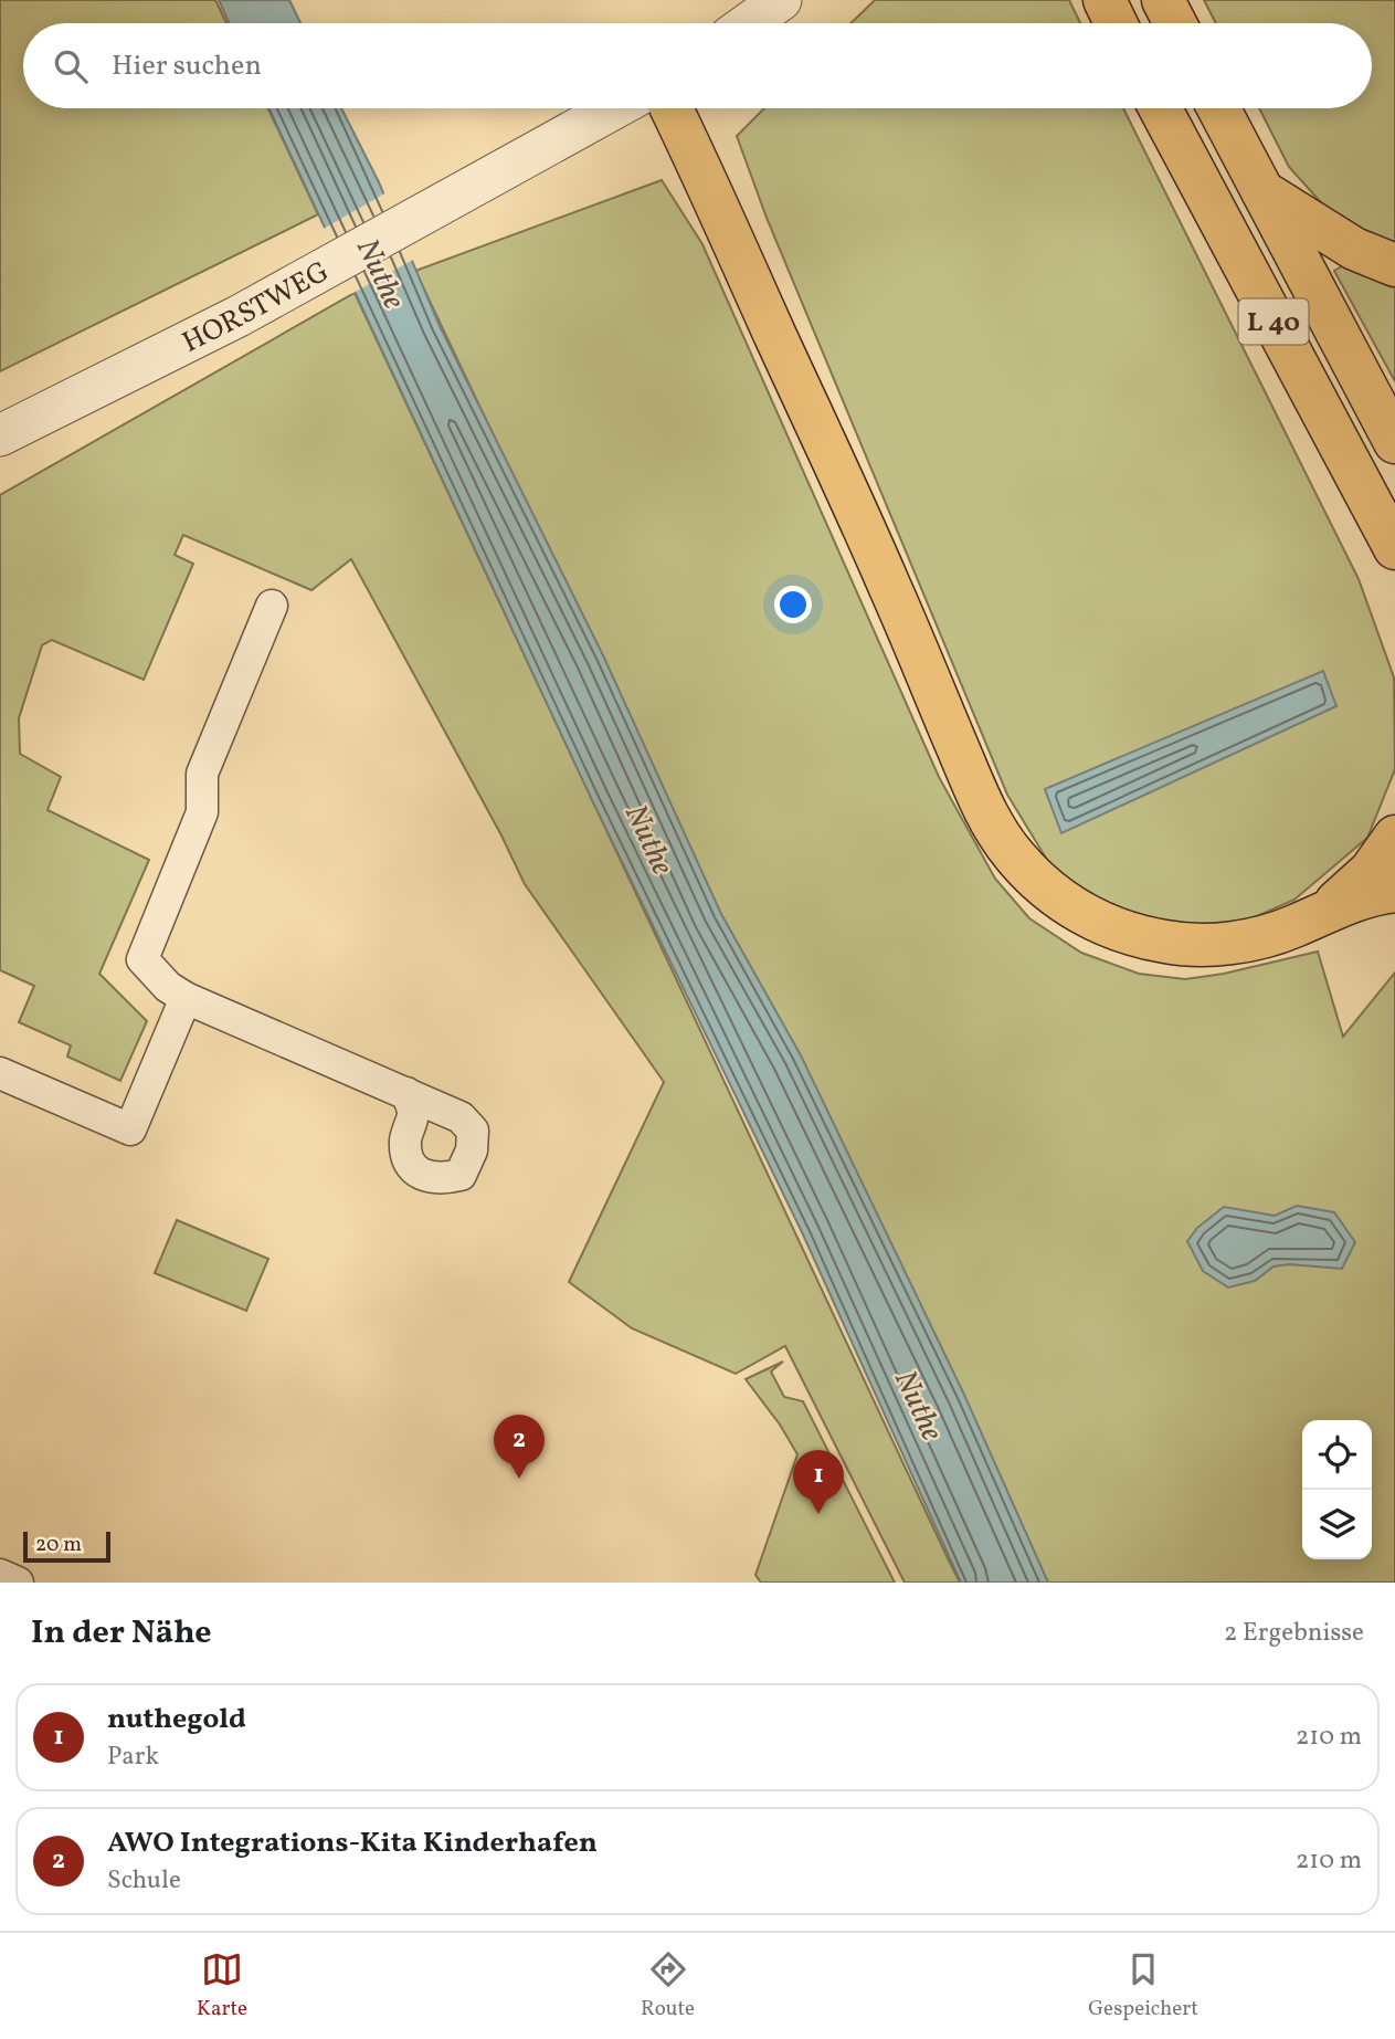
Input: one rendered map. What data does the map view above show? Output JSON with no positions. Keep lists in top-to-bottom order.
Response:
{
  "streets": {
    "highway": ["L 40"],
    "street": ["HORSTWEG"]
  },
  "water": ["Nuthe"],
  "scale_bar": "20 m",
  "page": {
    "search": "Hier suchen",
    "pins": ["2", "1"],
    "scale": "20 m",
    "heading": ["In der Nähe", "2 Ergebnisse"],
    "list": [
      {
        "mark": "1",
        "name": "nuthegold",
        "note": "Park",
        "value": "210 m"
      },
      {
        "mark": "2",
        "name": "AWO Integrations-Kita Kinderhafen",
        "note": "Schule",
        "value": "210 m"
      }
    ],
    "nav": ["Karte", "Route", "Gespeichert"]
  }
}
